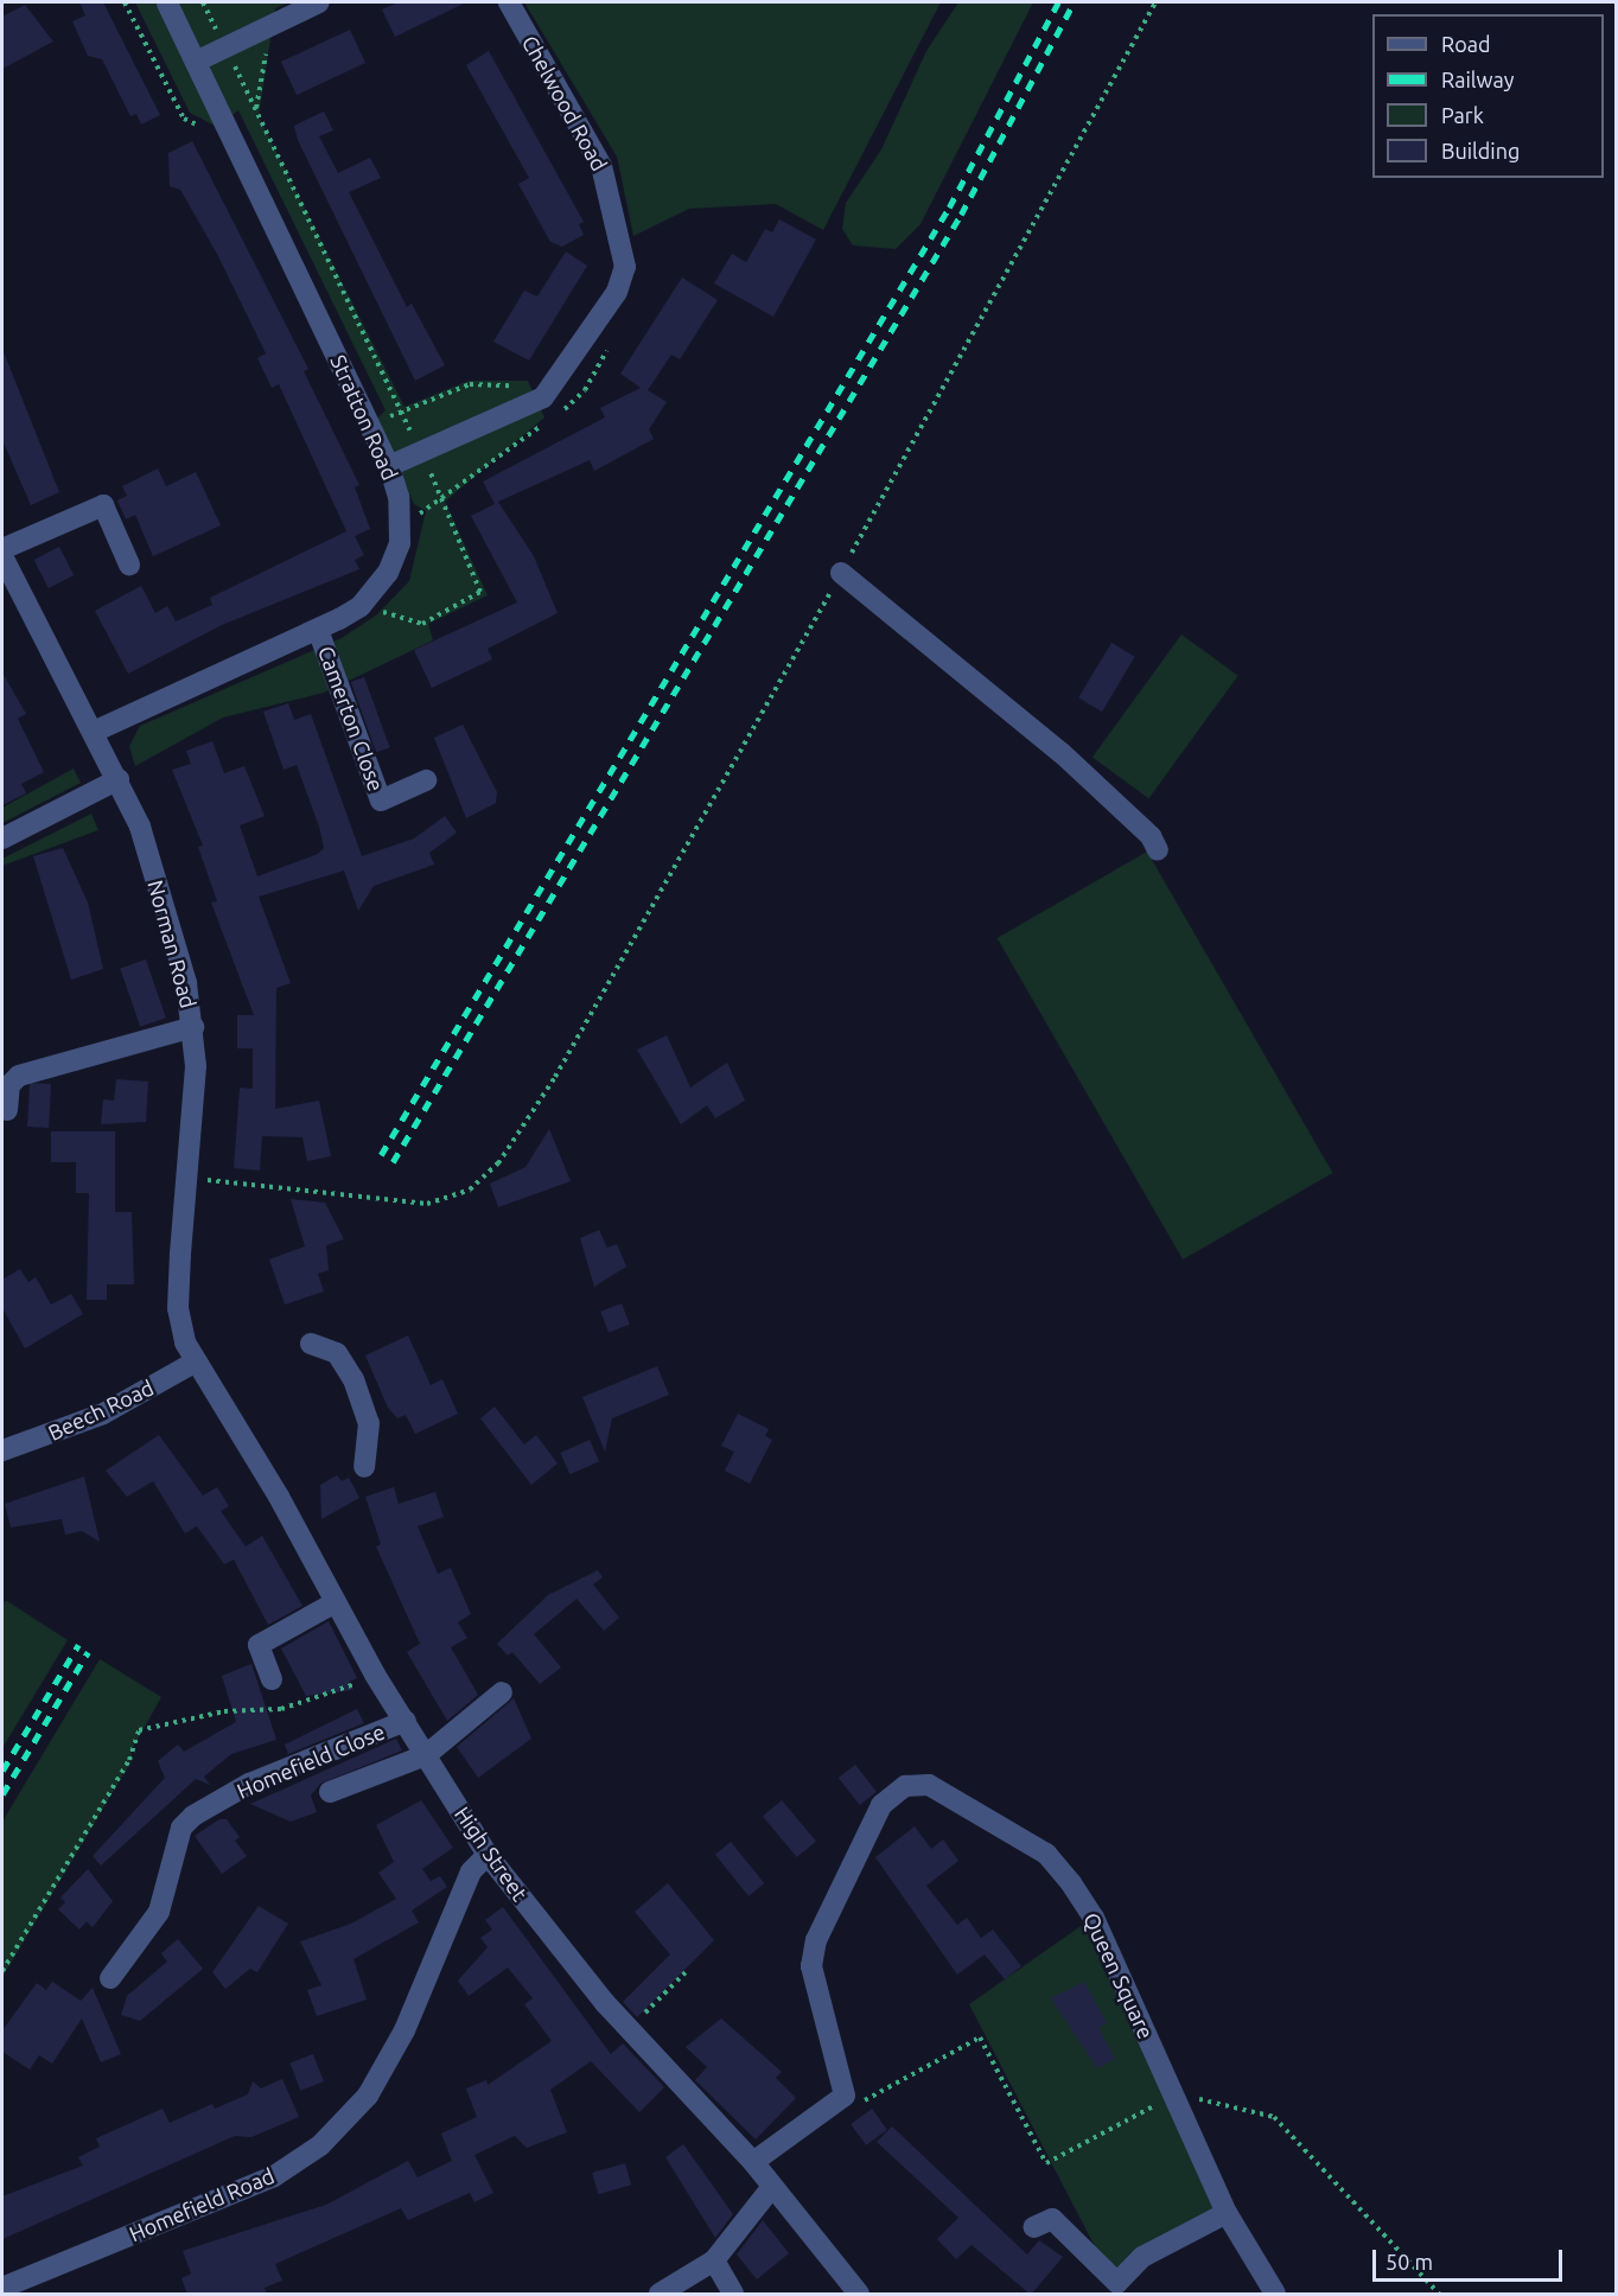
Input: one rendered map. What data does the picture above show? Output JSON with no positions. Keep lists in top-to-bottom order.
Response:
{
  "streets": {
    "street": [
      "Chelwood Road",
      "Stratton Road",
      "Camerton Close",
      "Norman Road",
      "Beech Road",
      "Homefield Close",
      "High Street",
      "Queen Square",
      "Homefield Road"
    ]
  },
  "crossings": [
    ["Stratton Road", "Camerton Close"],
    ["Stratton Road", "Norman Road"],
    ["Norman Road", "Beech Road"],
    ["Norman Road", "High Street"],
    ["Beech Road", "High Street"],
    ["Homefield Close", "High Street"],
    ["High Street", "Homefield Road"]
  ],
  "legend": [
    "Road",
    "Railway",
    "Park",
    "Building"
  ],
  "scale_bar": "50 m"
}
